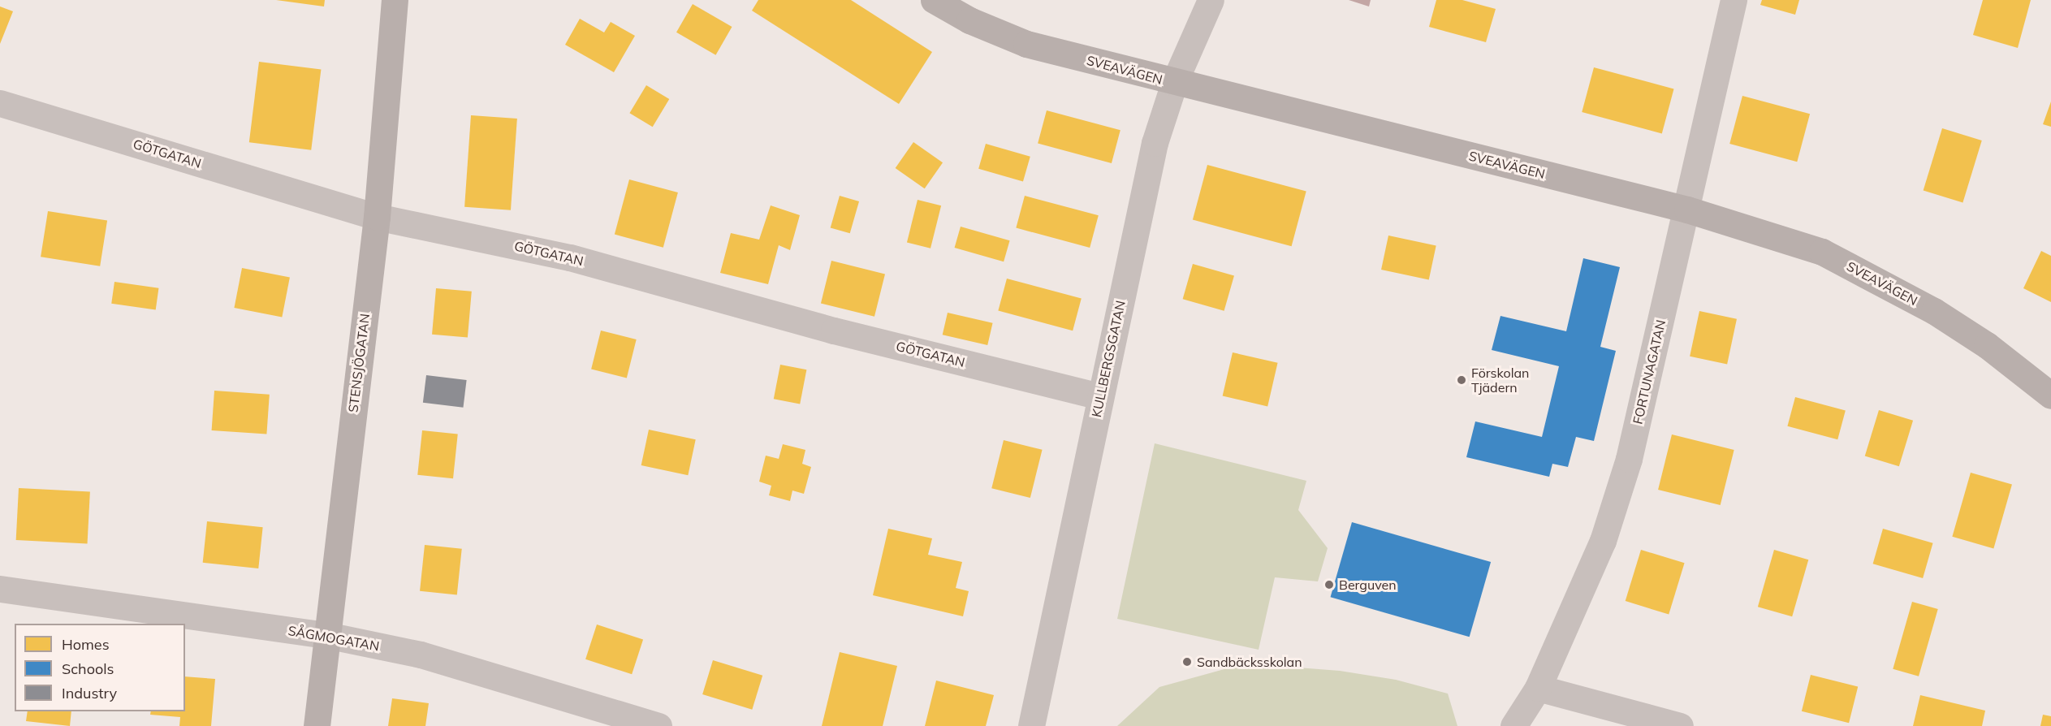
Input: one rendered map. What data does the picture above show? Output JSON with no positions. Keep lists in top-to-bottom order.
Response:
{
  "streets": {
    "street": [
      "SVEAVÄGEN",
      "GÖTGATAN",
      "KULLBERGSGATAN",
      "STENSJÖGATAN",
      "FORTUNAGATAN",
      "SÅGMOGATAN"
    ]
  },
  "crossings": [
    ["SVEAVÄGEN", "KULLBERGSGATAN"],
    ["SVEAVÄGEN", "FORTUNAGATAN"],
    ["GÖTGATAN", "KULLBERGSGATAN"],
    ["GÖTGATAN", "STENSJÖGATAN"],
    ["STENSJÖGATAN", "SÅGMOGATAN"]
  ],
  "places": ["Förskolan Tjädern", "Berguven", "Sandbäcksskolan"],
  "legend": ["Homes", "Schools", "Industry"]
}
